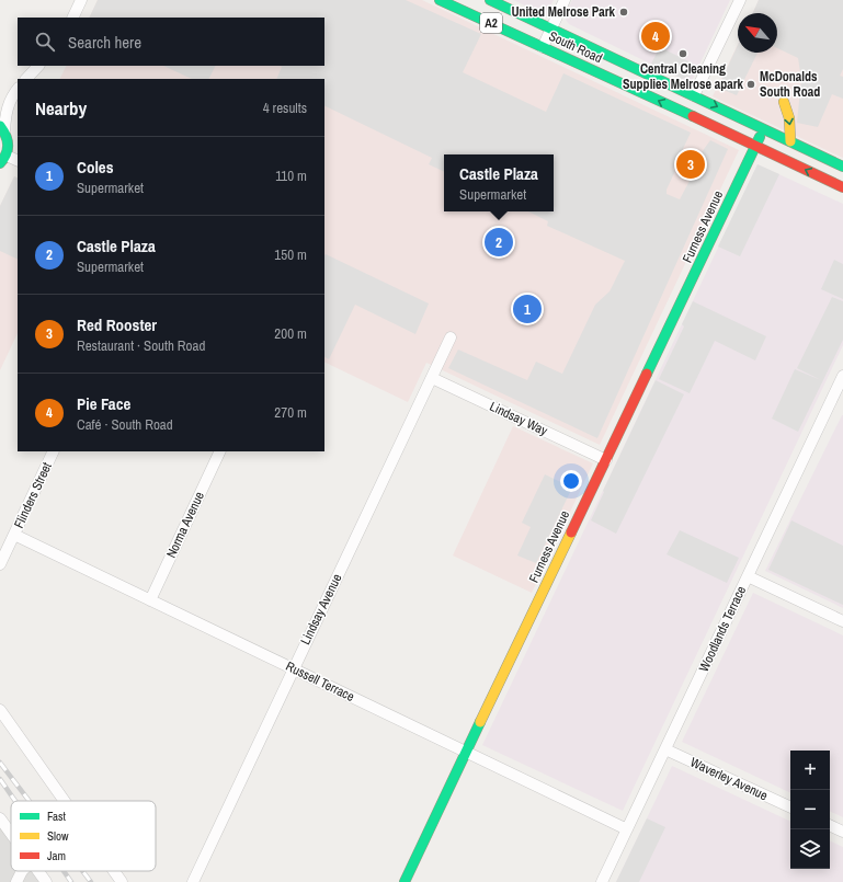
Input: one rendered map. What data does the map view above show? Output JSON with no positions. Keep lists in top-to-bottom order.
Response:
{
  "streets": {
    "main road": ["A2", "South Road", "Furness Avenue"],
    "street": [
      "Lindsay Way",
      "Flinders Street",
      "Norma Avenue",
      "Lindsay Avenue",
      "Woodlands Terrace",
      "Russell Terrace",
      "Waverley Avenue"
    ]
  },
  "crossings": [
    ["South Road", "Furness Avenue"],
    ["Furness Avenue", "Lindsay Way"],
    ["Furness Avenue", "Russell Terrace"],
    ["Lindsay Way", "Lindsay Avenue"],
    ["Flinders Street", "Russell Terrace"],
    ["Norma Avenue", "Russell Terrace"],
    ["Lindsay Avenue", "Russell Terrace"],
    ["Woodlands Terrace", "Russell Terrace"],
    ["Woodlands Terrace", "Waverley Avenue"]
  ],
  "places": ["United Melrose Park", "Central Cleaning Supplies Melrose apark", "McDonalds South Road"],
  "legend": ["Fast", "Slow", "Jam"],
  "north": "top left",
  "page": {
    "search": "Search here",
    "pins": [
      "4",
      "3",
      "2",
      "1"
    ],
    "heading": ["Nearby", "4 results"],
    "list": [
      {
        "mark": "1",
        "name": "Coles",
        "note": "Supermarket",
        "value": "110 m"
      },
      {
        "mark": "2",
        "name": "Castle Plaza",
        "note": "Supermarket",
        "value": "150 m"
      },
      {
        "mark": "3",
        "name": "Red Rooster",
        "note": "Restaurant · South Road",
        "value": "200 m"
      },
      {
        "mark": "4",
        "name": "Pie Face",
        "note": "Café · South Road",
        "value": "270 m"
      }
    ],
    "popup": ["Castle Plaza", "Supermarket"],
    "map_buttons": ["+", "−"]
  }
}
